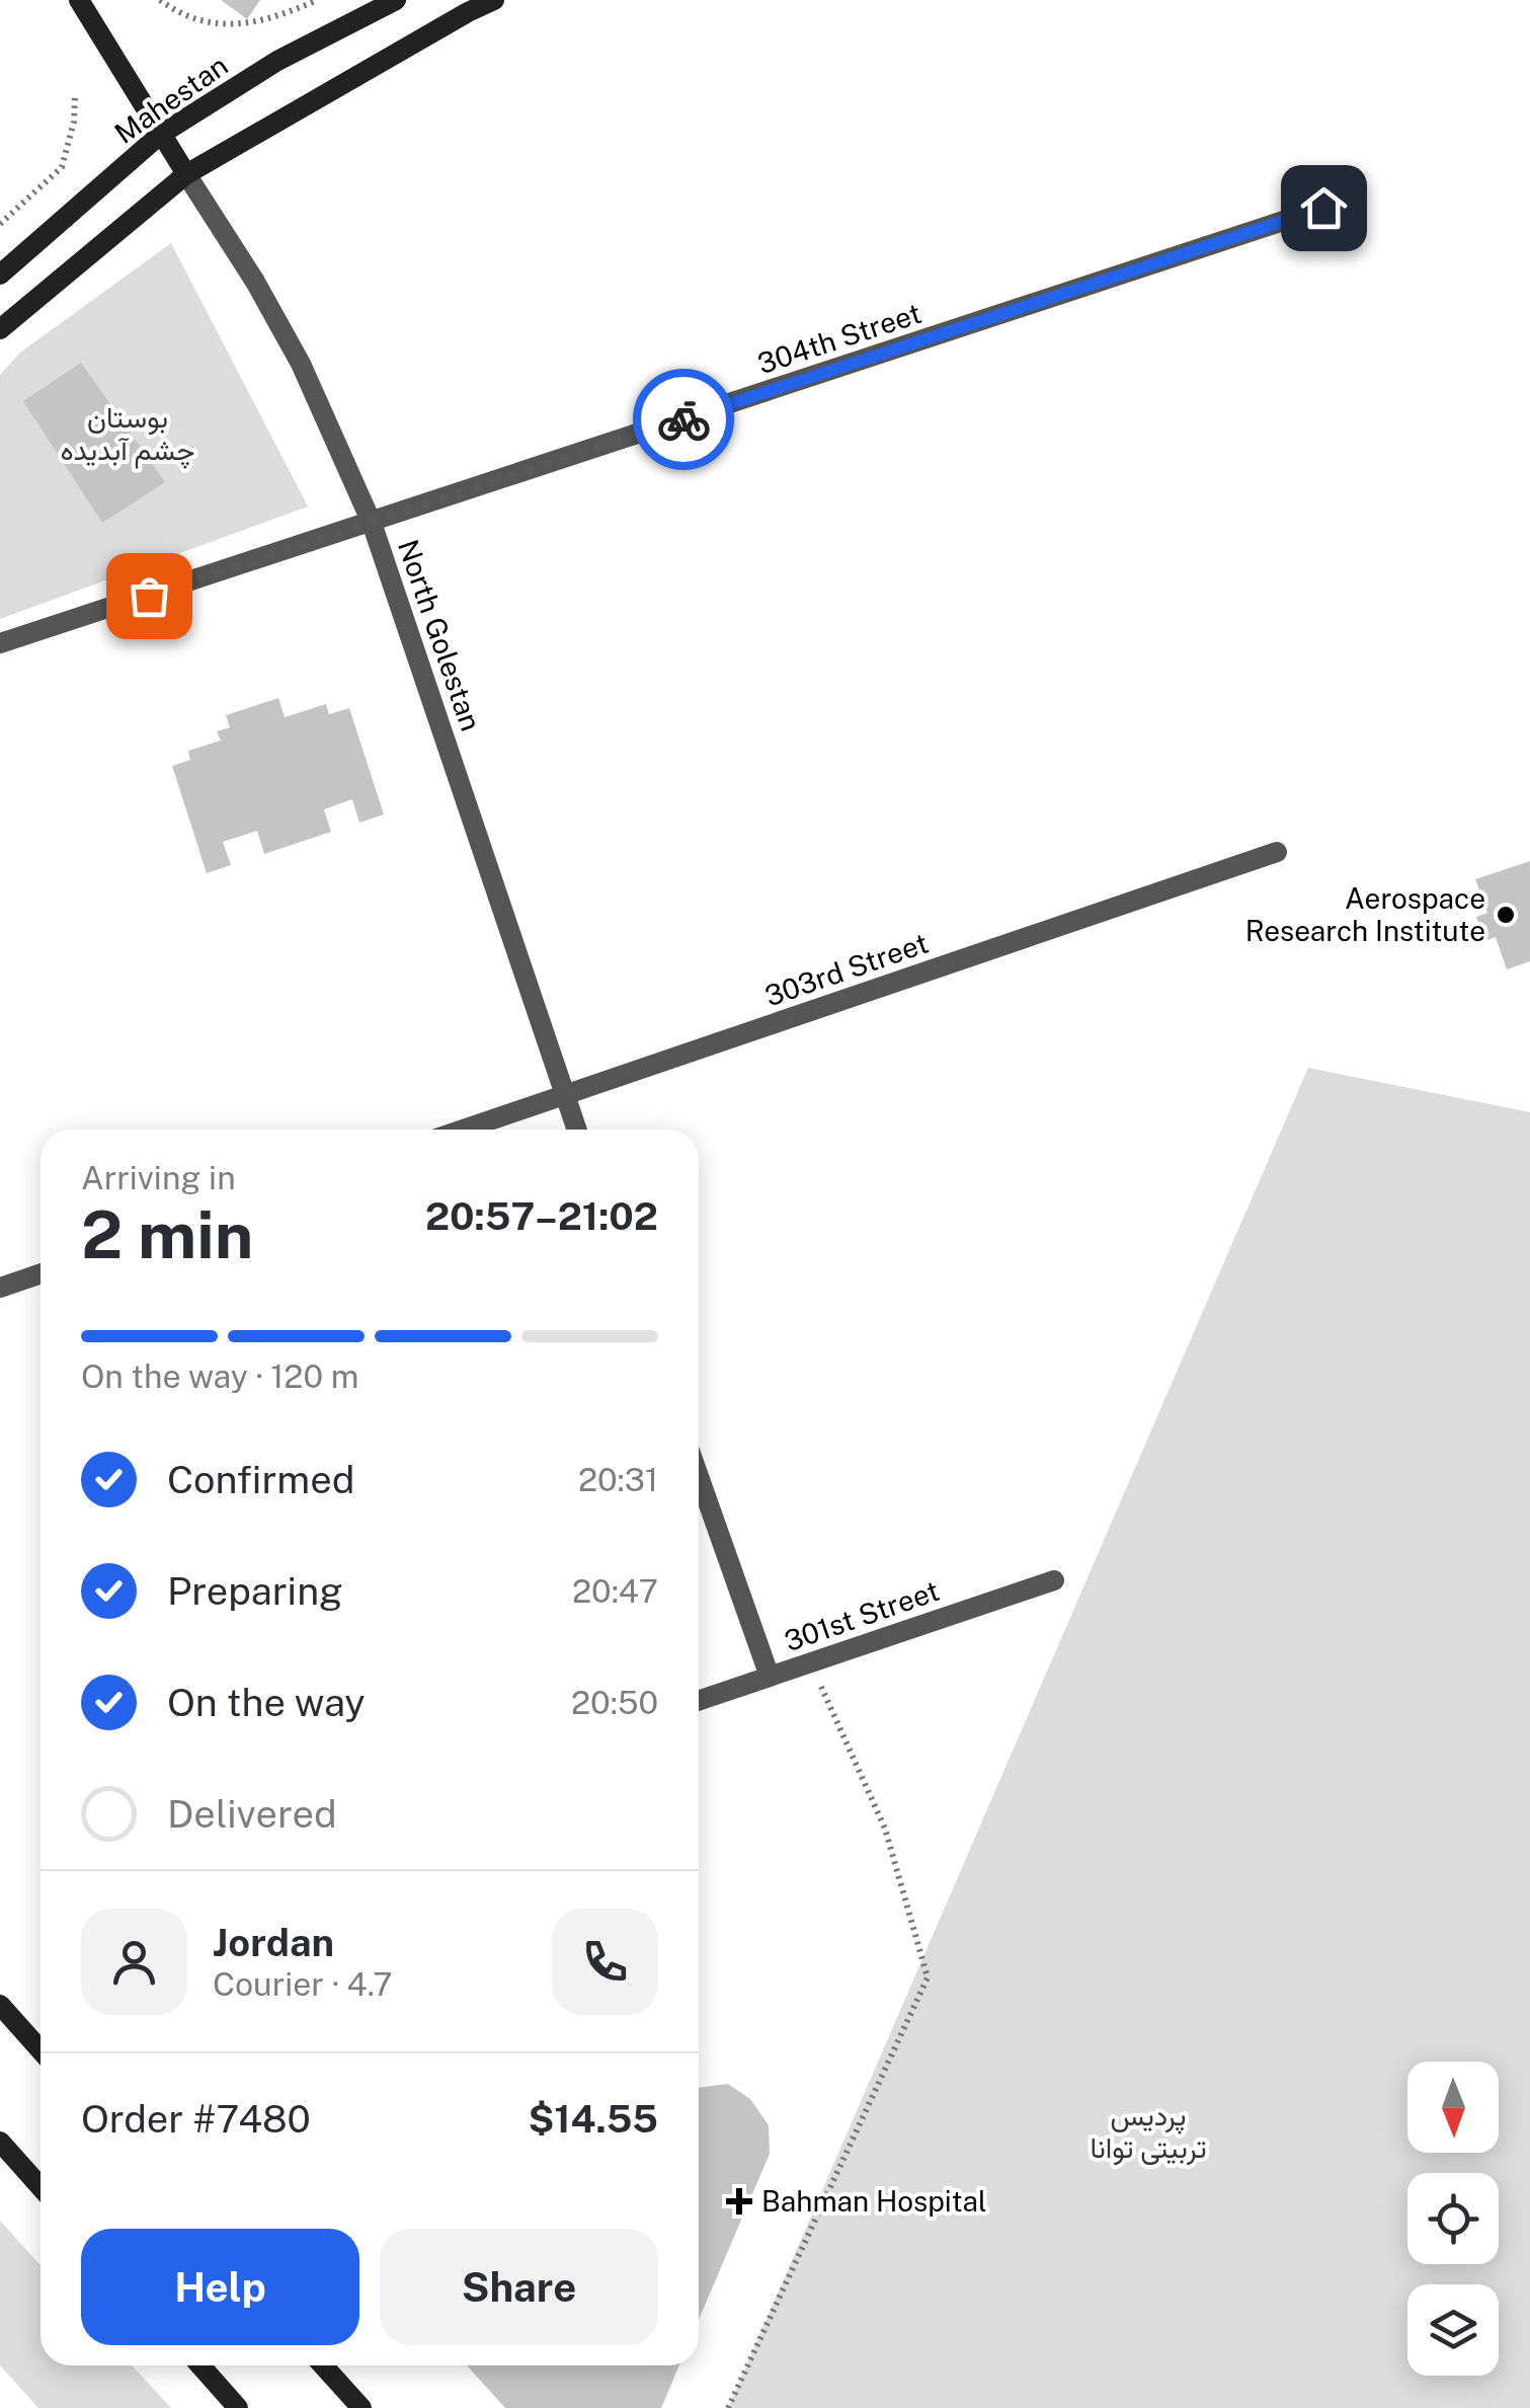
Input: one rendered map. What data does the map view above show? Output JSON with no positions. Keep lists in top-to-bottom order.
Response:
{
  "streets": {
    "street": [
      "Mahestan",
      "304th Street",
      "North Golestan",
      "303rd Street",
      "301st Street"
    ]
  },
  "crossings": [
    ["304th Street", "North Golestan"],
    ["North Golestan", "303rd Street"]
  ],
  "parks": ["بوستان چشم آبدیده", "پردیس تربیتی توانا"],
  "places": {
    "other": ["Aerospace Research Institute"],
    "health": ["Bahman Hospital"]
  },
  "north": "bottom",
  "page": {
    "heading": ["2 min", "Arriving in", "20:57–21:02"],
    "panel": [
      "Jordan",
      "Courier · 4.7",
      "Order #7480",
      "$14.55"
    ],
    "bar": "On the way · 120 m",
    "list": [
      ["Confirmed", "20:31"],
      ["Preparing", "20:47"],
      ["On the way", "20:50"],
      "Delivered"
    ],
    "buttons": ["Help", "Share"]
  }
}
